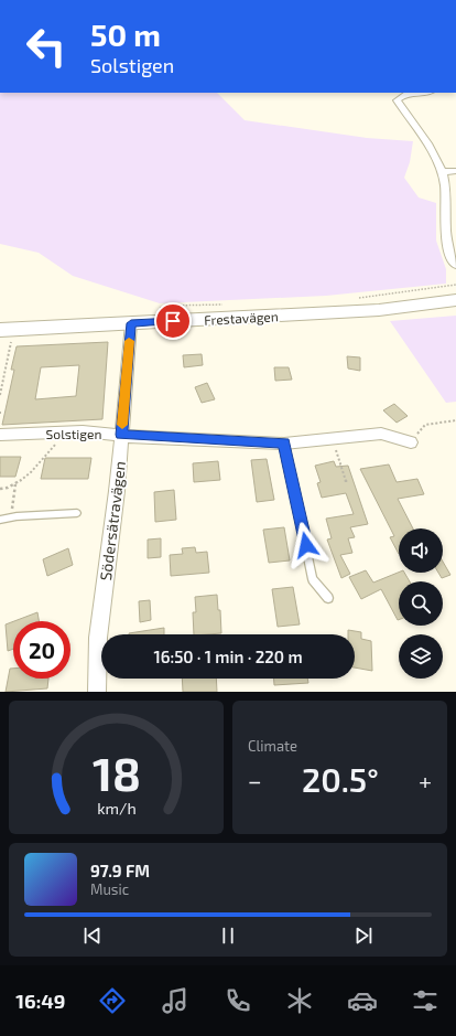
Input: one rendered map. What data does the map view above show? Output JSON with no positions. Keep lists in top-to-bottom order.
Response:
{
  "streets": {
    "street": ["Frestavägen", "Solstigen", "Södersätravägen"]
  },
  "crossings": [
    ["Frestavägen", "Södersätravägen"],
    ["Solstigen", "Södersätravägen"]
  ],
  "page": {
    "turn": ["50 m", "Solstigen"],
    "limit": "20",
    "trip": "16:50 · 1 min · 220 m",
    "tile": "Climate",
    "heat": ["−", "20.5°", "+"],
    "song": ["97.9 FM", "Music"],
    "tabs": "16:49",
    "gauge": ["18", "km/h"]
  }
}
